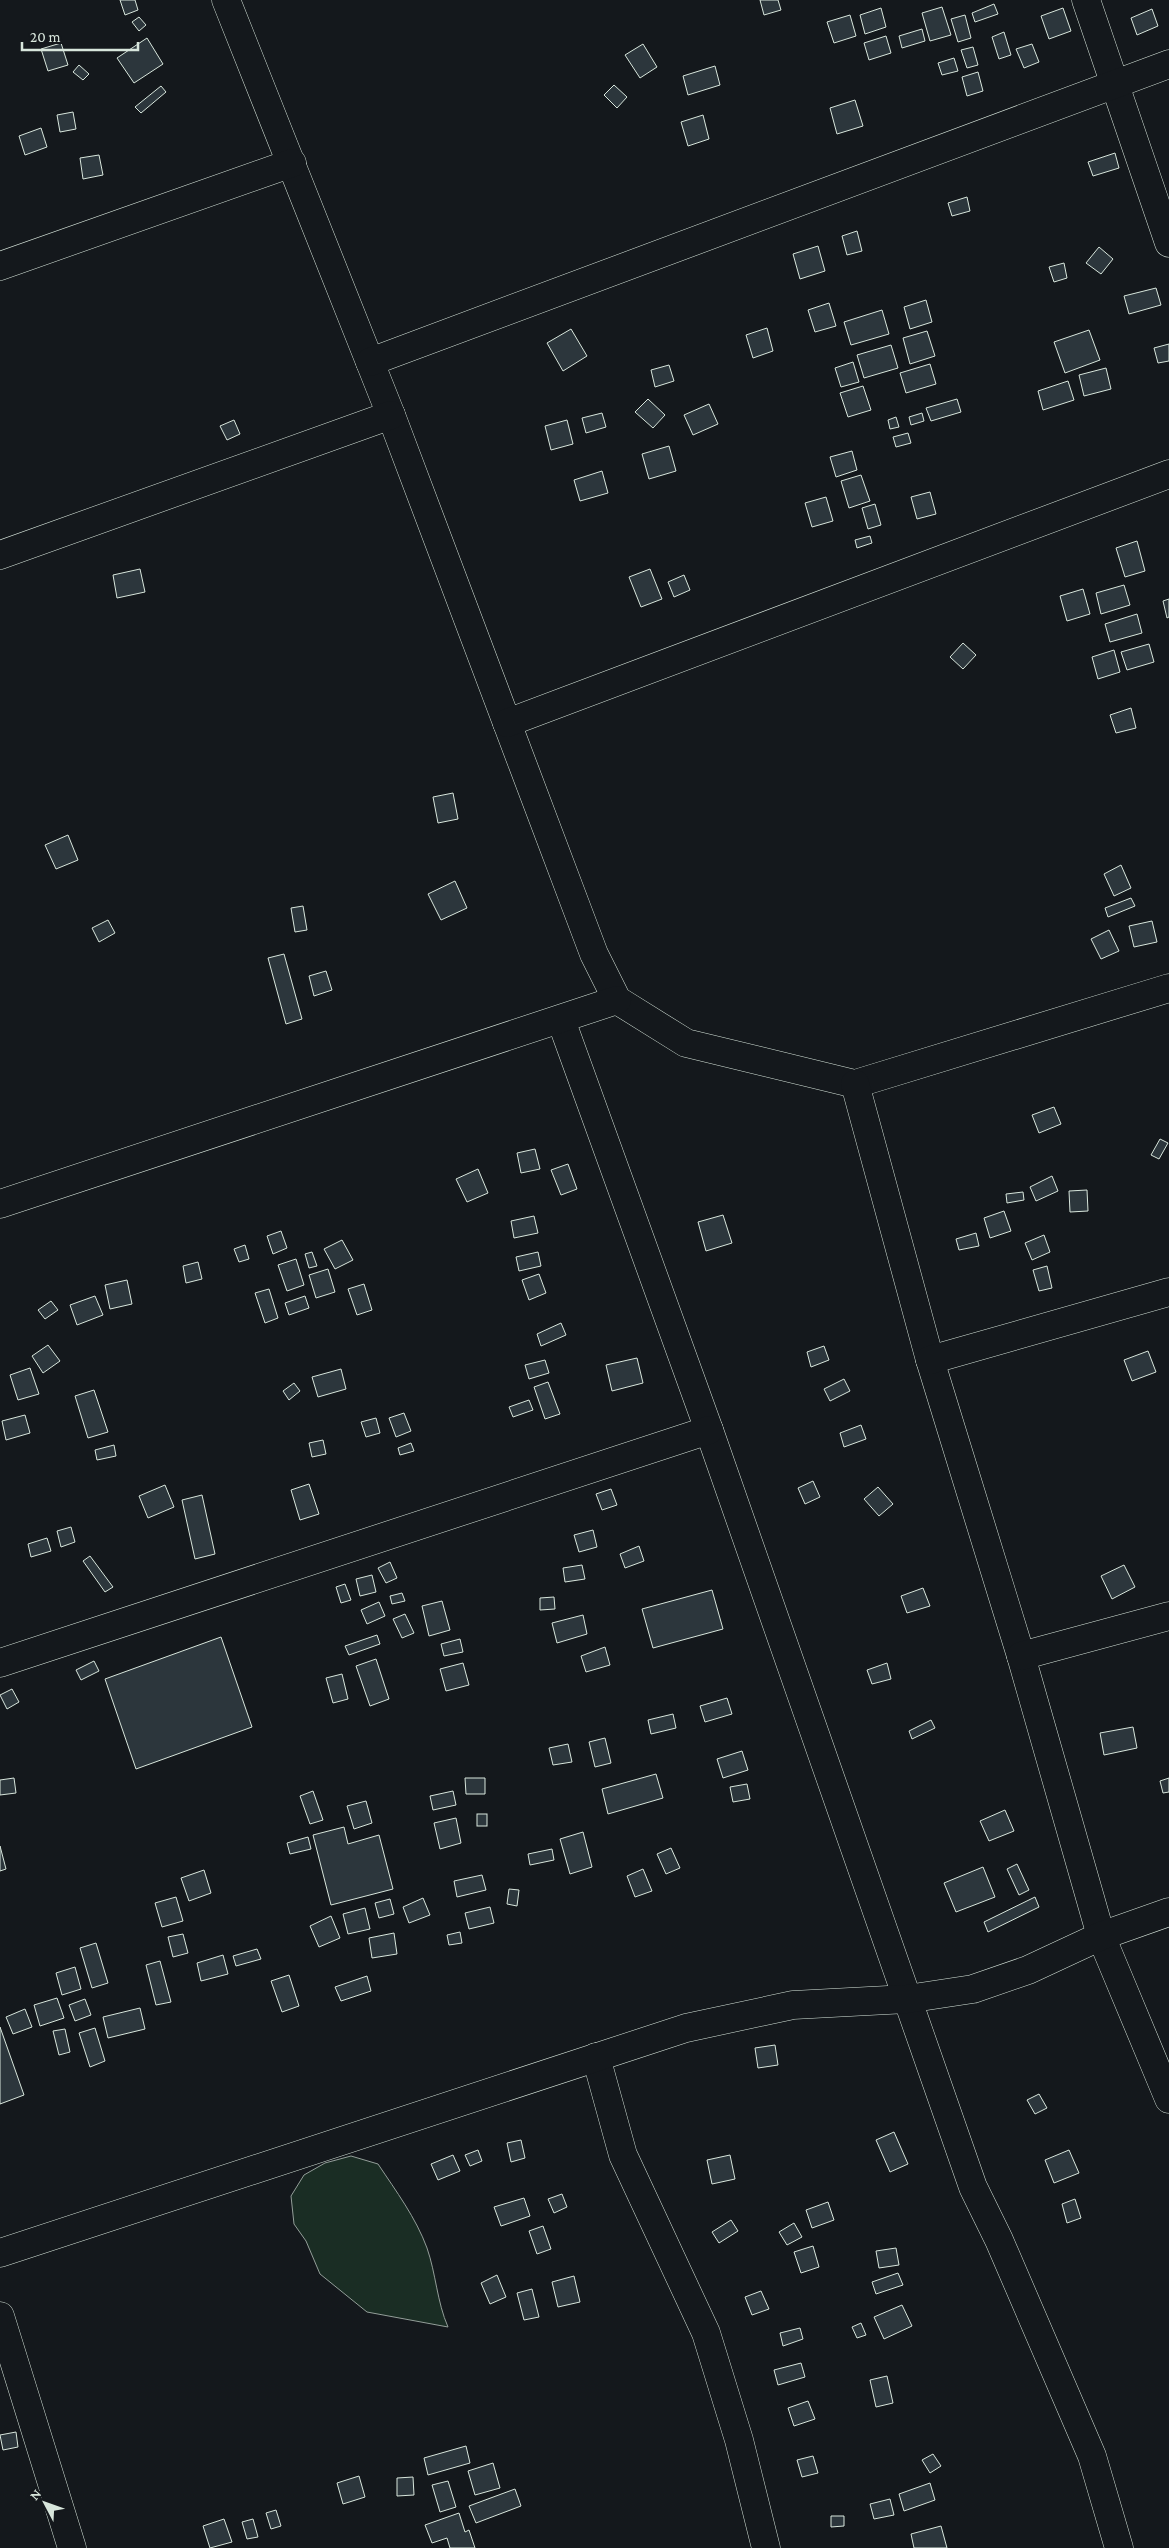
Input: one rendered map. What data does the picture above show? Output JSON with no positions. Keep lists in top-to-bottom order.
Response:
{
  "scale_bar": "20 m",
  "north": "top left"
}
